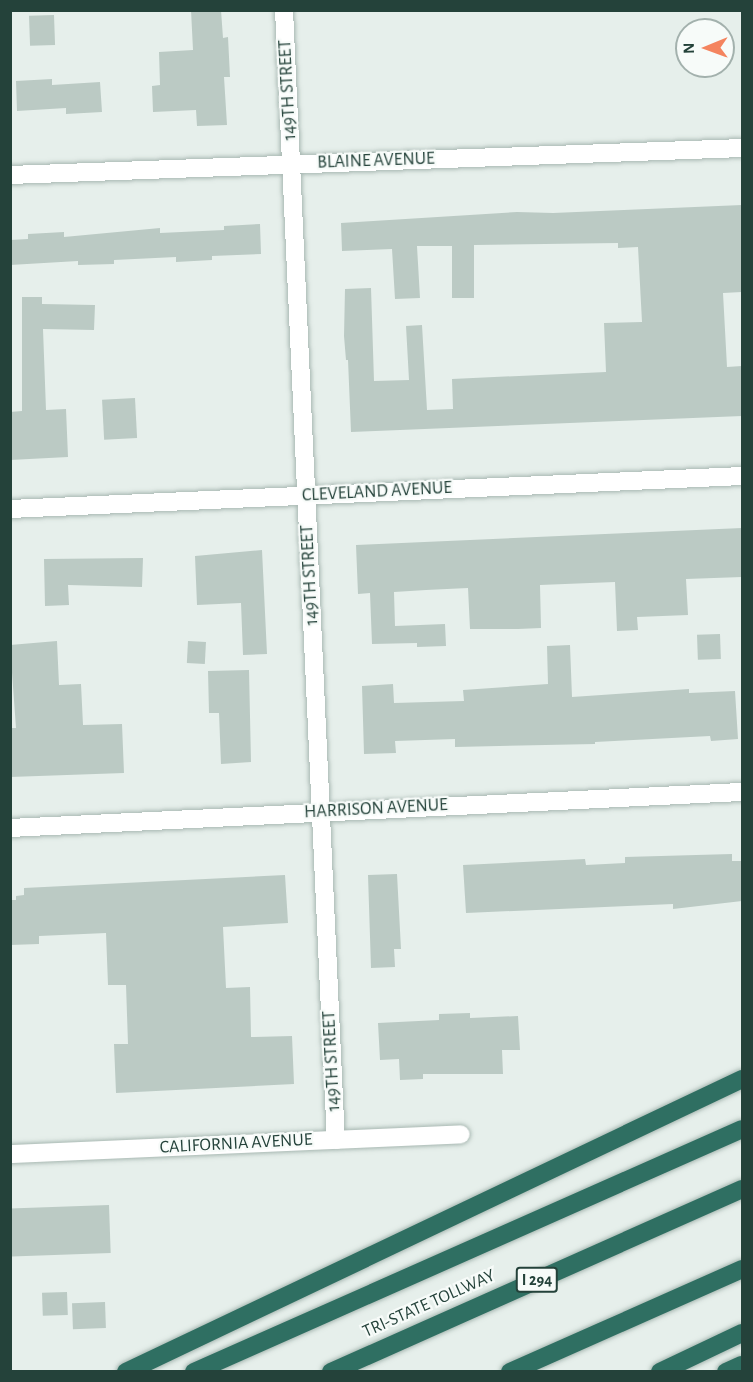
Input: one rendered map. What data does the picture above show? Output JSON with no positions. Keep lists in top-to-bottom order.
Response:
{
  "streets": {
    "highway": ["I 294", "TRI-STATE TOLLWAY"],
    "street": [
      "149TH STREET",
      "BLAINE AVENUE",
      "CLEVELAND AVENUE",
      "HARRISON AVENUE",
      "CALIFORNIA AVENUE"
    ]
  },
  "crossings": [
    ["149TH STREET", "BLAINE AVENUE"],
    ["149TH STREET", "CLEVELAND AVENUE"],
    ["149TH STREET", "HARRISON AVENUE"],
    ["149TH STREET", "CALIFORNIA AVENUE"]
  ],
  "north": "left"
}
